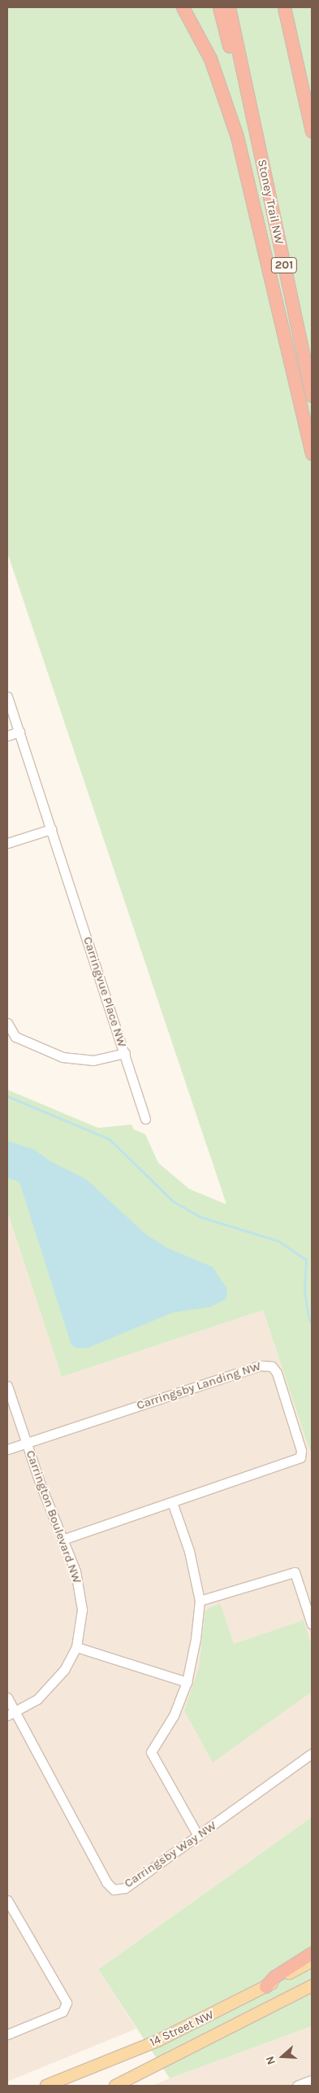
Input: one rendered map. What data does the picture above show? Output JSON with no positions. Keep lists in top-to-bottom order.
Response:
{
  "streets": {
    "highway": ["Stoney Trail NW", "201"],
    "main road": ["14 Street NW"],
    "street": [
      "Carringvue Place NW",
      "Carringsby Landing NW",
      "Carrington Boulevard NW",
      "Carringsby Way NW"
    ]
  },
  "crossings": [
    ["Carringsby Landing NW", "Carrington Boulevard NW"],
    ["Carrington Boulevard NW", "Carringsby Way NW"]
  ],
  "north": "left"
}
